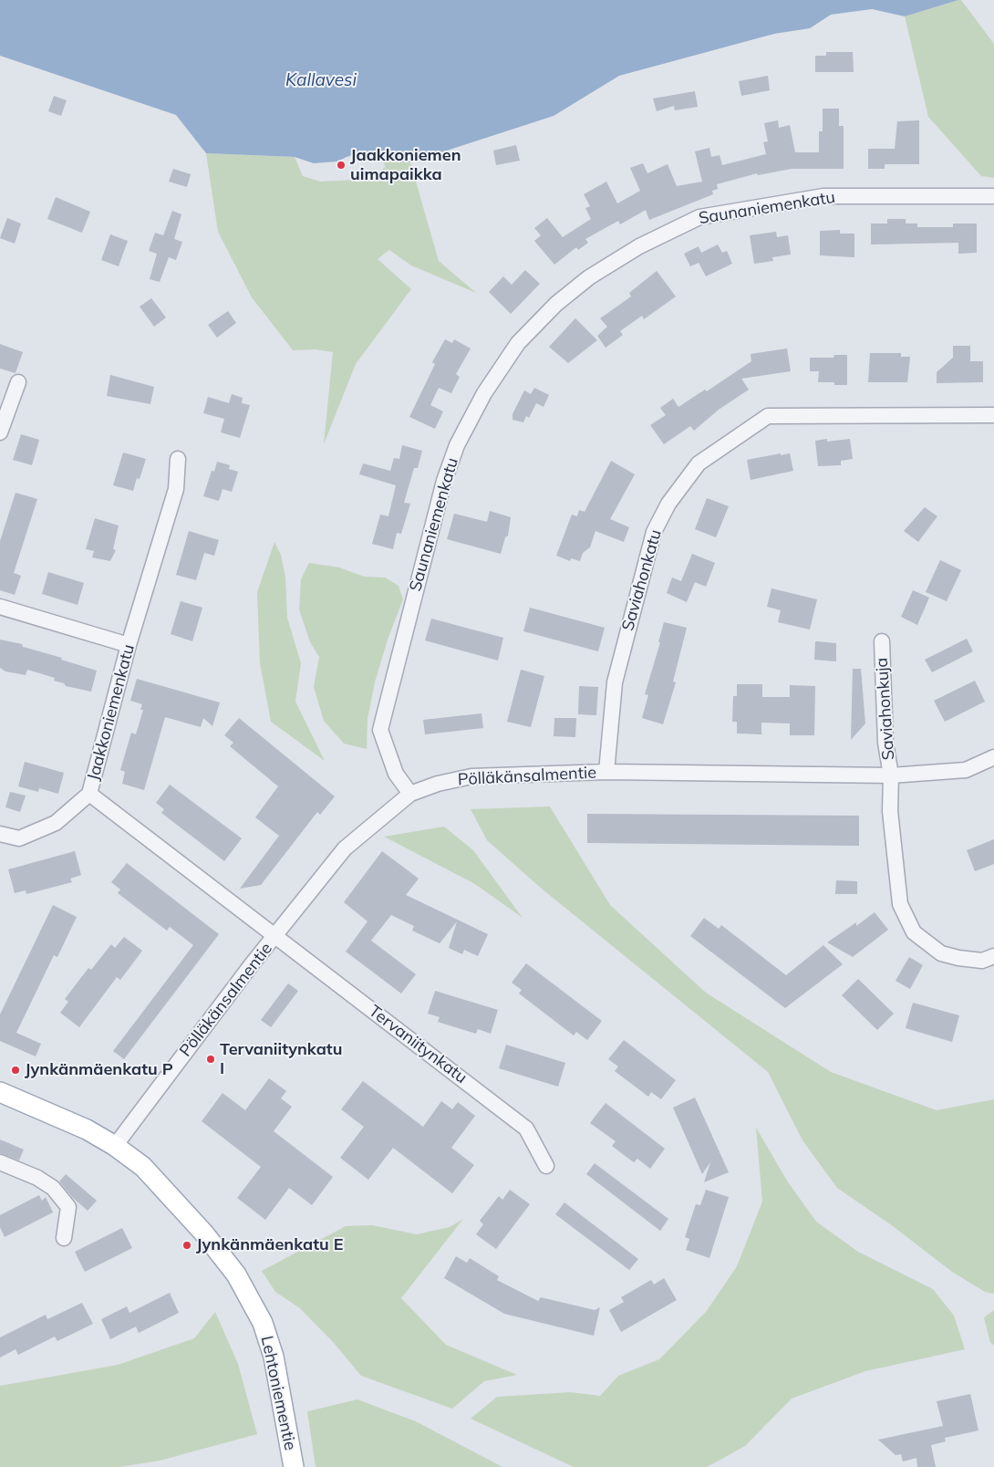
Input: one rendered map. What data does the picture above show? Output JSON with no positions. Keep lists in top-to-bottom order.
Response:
{
  "streets": {
    "main road": ["Lehtoniementie"],
    "street": [
      "Saunaniemenkatu",
      "Saviahonkatu",
      "Saviahonkuja",
      "Jaakkoniemenkatu",
      "Pölläkänsalmentie",
      "Tervaniitynkatu"
    ]
  },
  "crossings": [
    ["Saunaniemenkatu", "Pölläkänsalmentie"],
    ["Saviahonkatu", "Pölläkänsalmentie"],
    ["Saviahonkuja", "Pölläkänsalmentie"],
    ["Jaakkoniemenkatu", "Pölläkänsalmentie"],
    ["Jaakkoniemenkatu", "Tervaniitynkatu"],
    ["Pölläkänsalmentie", "Tervaniitynkatu"],
    ["Pölläkänsalmentie", "Lehtoniementie"]
  ],
  "water": ["Kallavesi"],
  "places": [
    "Jaakkoniemen uimapaikka",
    "Tervaniitynkatu I",
    "Jynkänmäenkatu P",
    "Jynkänmäenkatu E"
  ]
}
